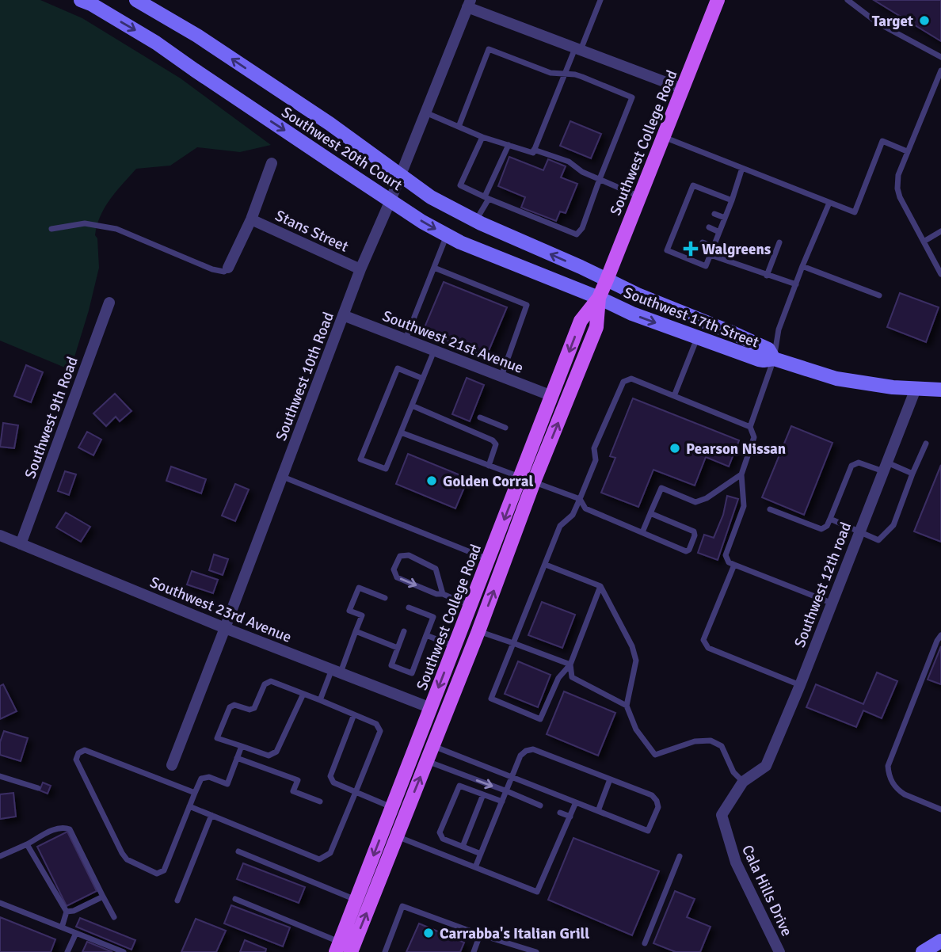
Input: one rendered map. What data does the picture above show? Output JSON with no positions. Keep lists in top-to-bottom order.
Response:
{
  "streets": {
    "main road": ["Southwest College Road", "Southwest 20th Court", "Southwest 17th Street"],
    "street": [
      "Stans Street",
      "Southwest 21st Avenue",
      "Southwest 10th Road",
      "Southwest 9th Road",
      "Southwest 12th road",
      "Southwest 23rd Avenue",
      "Cala Hills Drive"
    ]
  },
  "crossings": [
    ["Southwest College Road", "Southwest 20th Court"],
    ["Southwest College Road", "Southwest 17th Street"],
    ["Southwest College Road", "Southwest 21st Avenue"],
    ["Southwest College Road", "Southwest 23rd Avenue"],
    ["Southwest 20th Court", "Southwest 17th Street"],
    ["Southwest 20th Court", "Southwest 10th Road"],
    ["Stans Street", "Southwest 10th Road"],
    ["Southwest 17th Street", "Southwest 12th road"],
    ["Southwest 21st Avenue", "Southwest 10th Road"],
    ["Southwest 10th Road", "Southwest 23rd Avenue"],
    ["Southwest 9th Road", "Southwest 23rd Avenue"],
    ["Southwest 12th road", "Cala Hills Drive"]
  ],
  "places": {
    "other": [
      "Target",
      "Pearson Nissan",
      "Golden Corral",
      "Carrabba's Italian Grill"
    ],
    "health": ["Walgreens"]
  }
}
